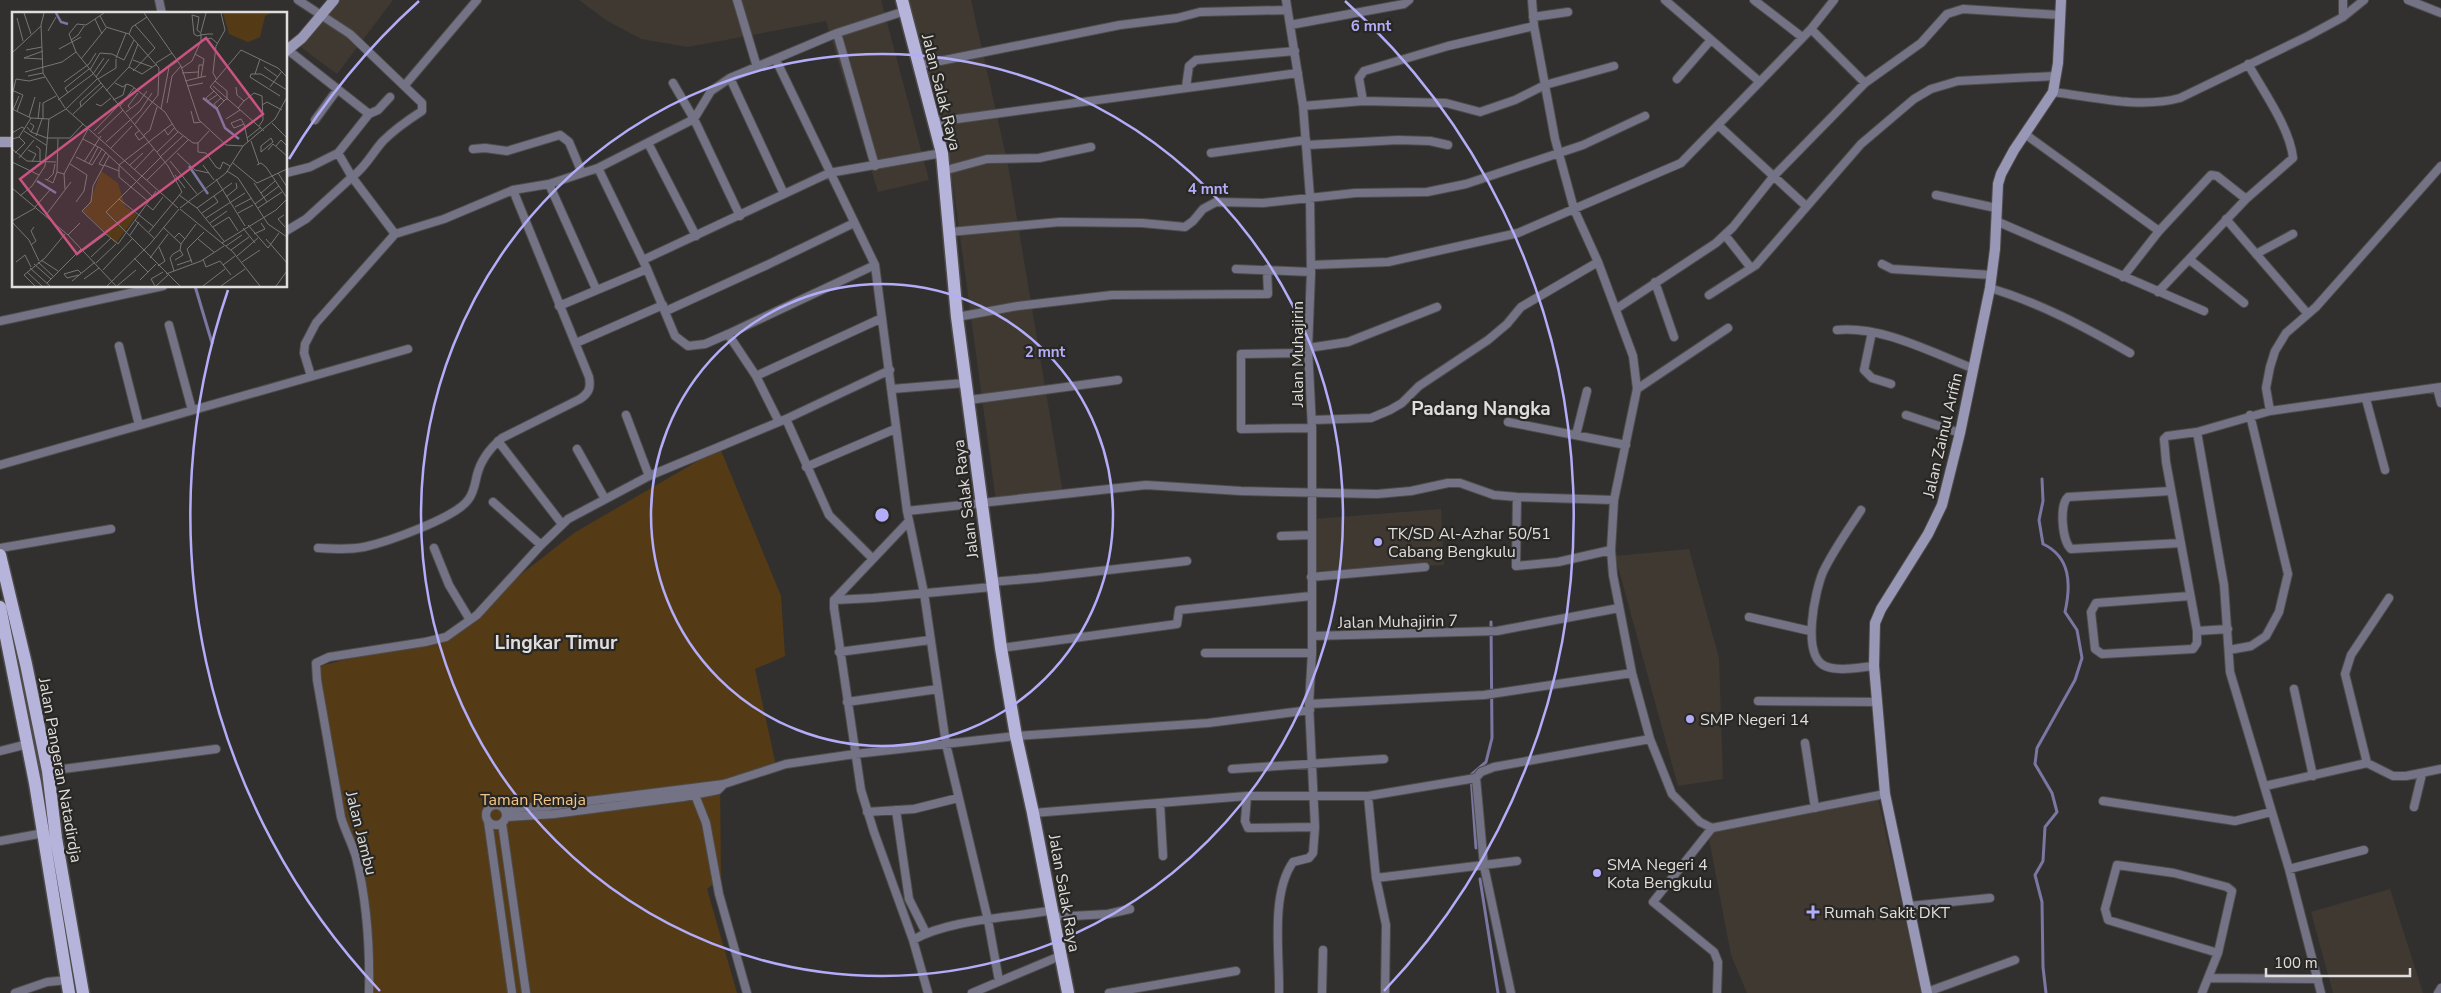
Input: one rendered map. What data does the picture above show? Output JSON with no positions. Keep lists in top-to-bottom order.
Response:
{
  "streets": {
    "main road": ["Jalan Salak Raya", "Jalan Pangeran Natadirdja"],
    "street": [
      "Jalan Muhajirin",
      "Jalan Zainul Arifin",
      "Jalan Muhajirin 7",
      "Jalan Jambu"
    ]
  },
  "crossings": [
    ["Jalan Muhajirin", "Jalan Muhajirin 7"]
  ],
  "districts": ["Padang Nangka", "Lingkar Timur"],
  "parks": ["Taman Remaja"],
  "places": {
    "other": ["TK/SD Al-Azhar 50/51 Cabang Bengkulu", "SMP Negeri 14", "SMA Negeri 4 Kota Bengkulu"],
    "health": ["Rumah Sakit DKT"]
  },
  "scale_bar": "100 m",
  "rings": ["6 mnt", "4 mnt", "2 mnt"]
}
